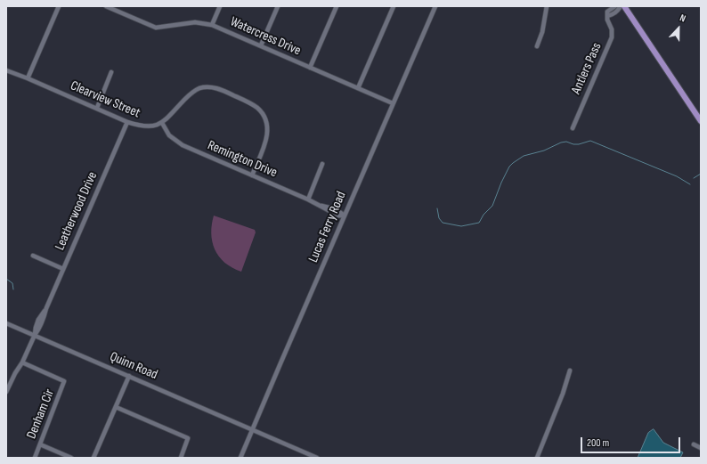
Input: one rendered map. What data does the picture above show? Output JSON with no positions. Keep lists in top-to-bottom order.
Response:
{
  "streets": {
    "street": [
      "Watercress Drive",
      "Antlers Pass",
      "Clearview Street",
      "Remington Drive",
      "Leatherwood Drive",
      "Lucas Ferry Road",
      "Quinn Road",
      "Denham Cir"
    ]
  },
  "crossings": [
    ["Watercress Drive", "Lucas Ferry Road"],
    ["Clearview Street", "Remington Drive"],
    ["Clearview Street", "Leatherwood Drive"],
    ["Remington Drive", "Lucas Ferry Road"],
    ["Leatherwood Drive", "Quinn Road"],
    ["Lucas Ferry Road", "Quinn Road"]
  ],
  "scale_bar": "200 m",
  "north": "top"
}
